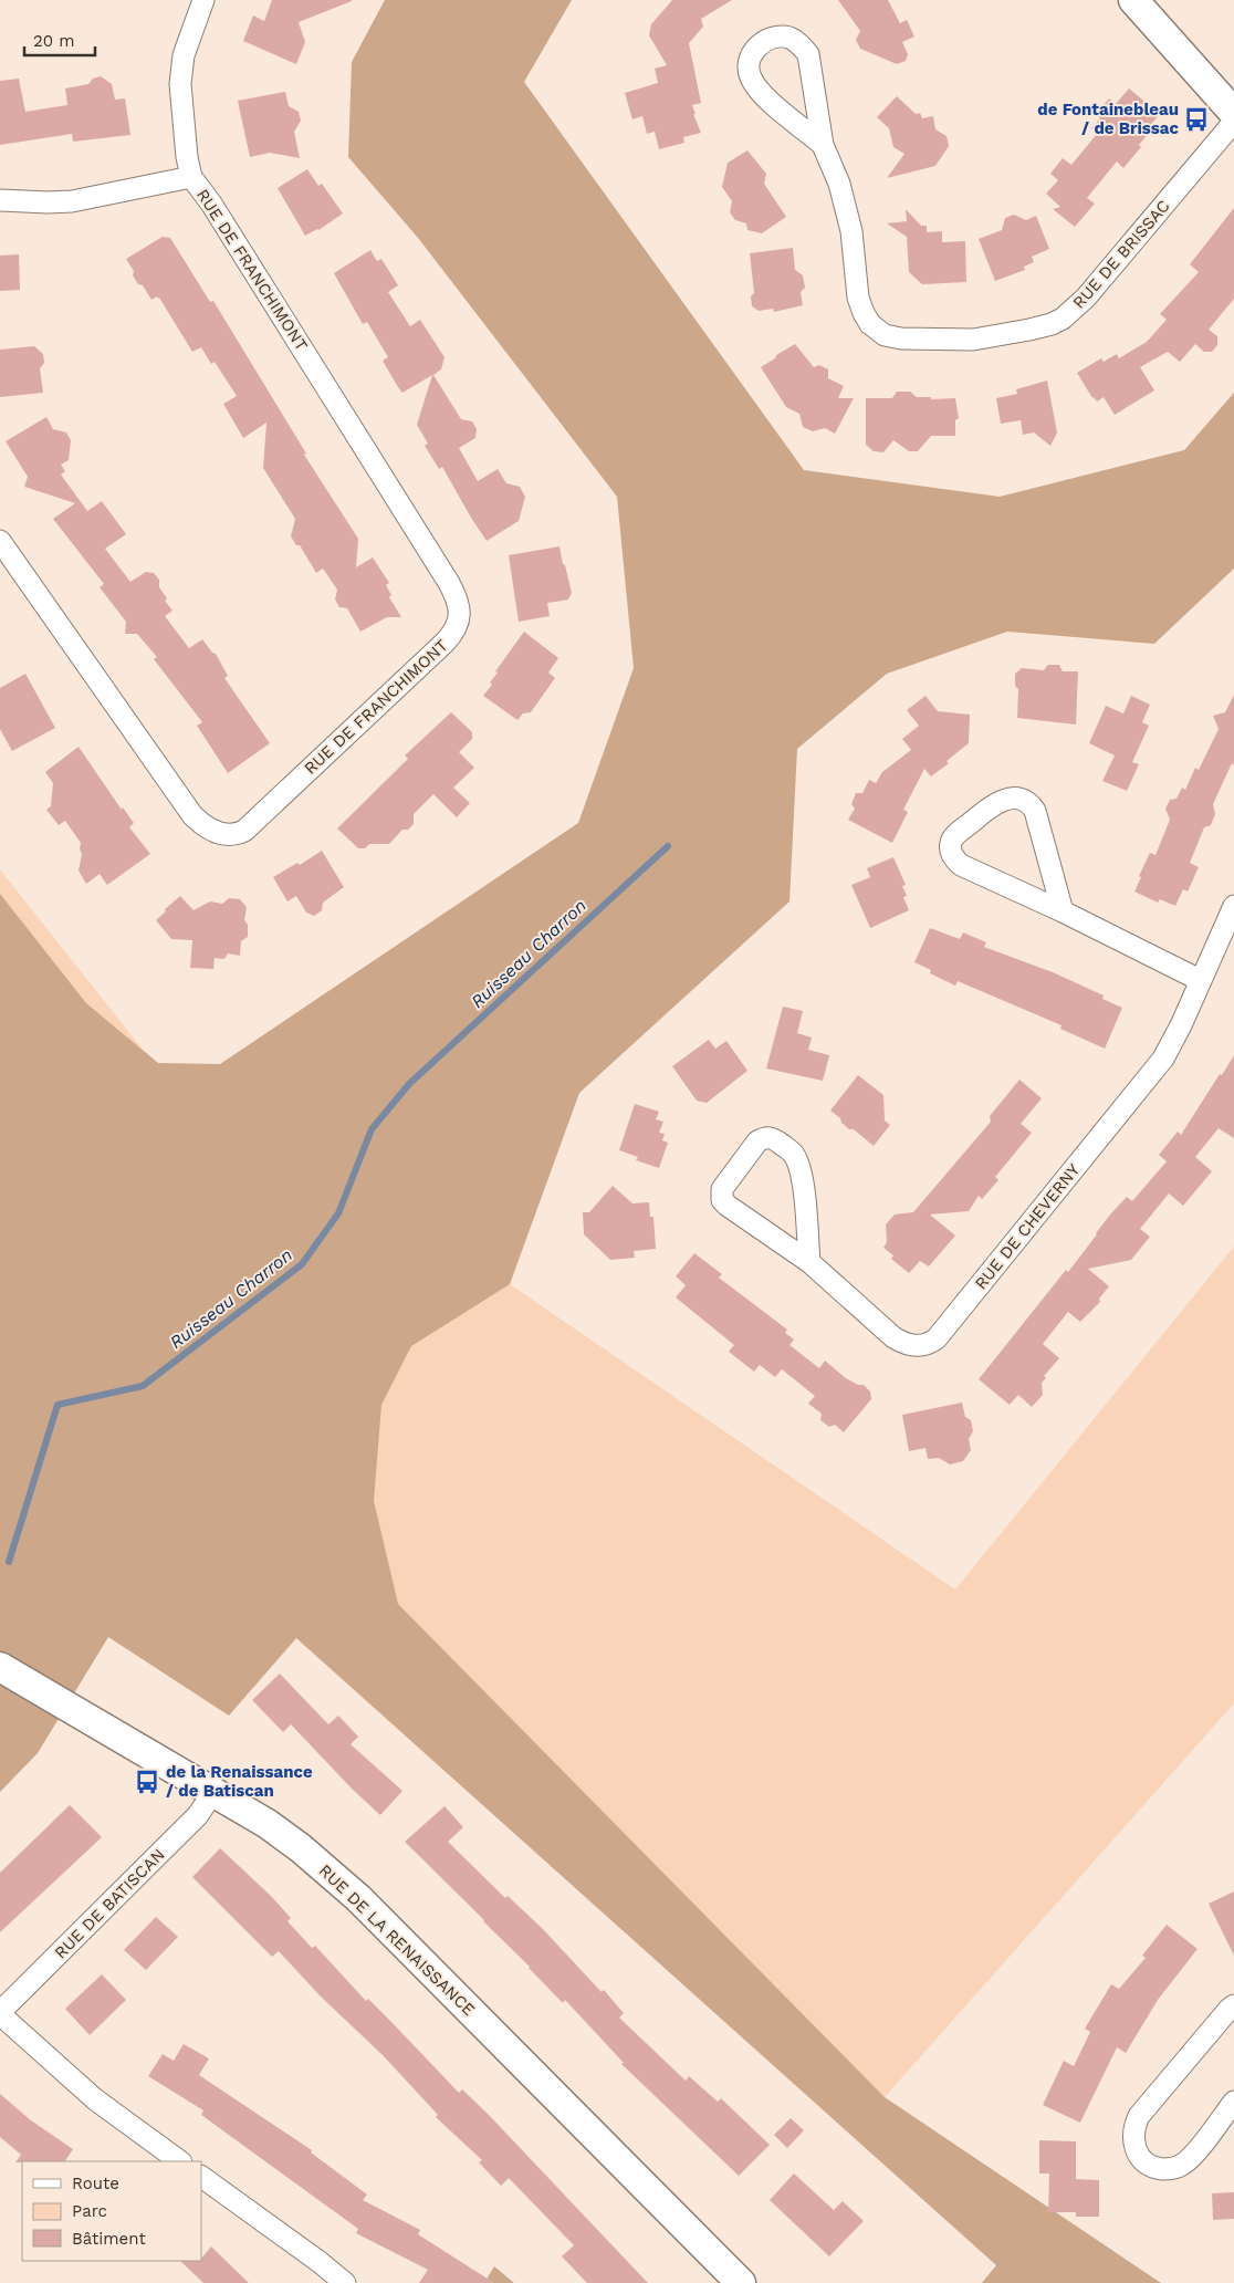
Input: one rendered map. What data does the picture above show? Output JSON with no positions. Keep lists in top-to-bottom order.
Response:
{
  "streets": {
    "street": [
      "RUE DE BRISSAC",
      "RUE DE FRANCHIMONT",
      "RUE DE CHEVERNY",
      "RUE DE BATISCAN",
      "RUE DE LA RENAISSANCE"
    ]
  },
  "crossings": [
    ["RUE DE BATISCAN", "RUE DE LA RENAISSANCE"]
  ],
  "water": ["Ruisseau Charron"],
  "places": {
    "bus stop": ["de Fontainebleau / de Brissac", "de la Renaissance / de Batiscan"]
  },
  "legend": ["Route", "Parc", "Bâtiment"],
  "scale_bar": "20 m"
}
